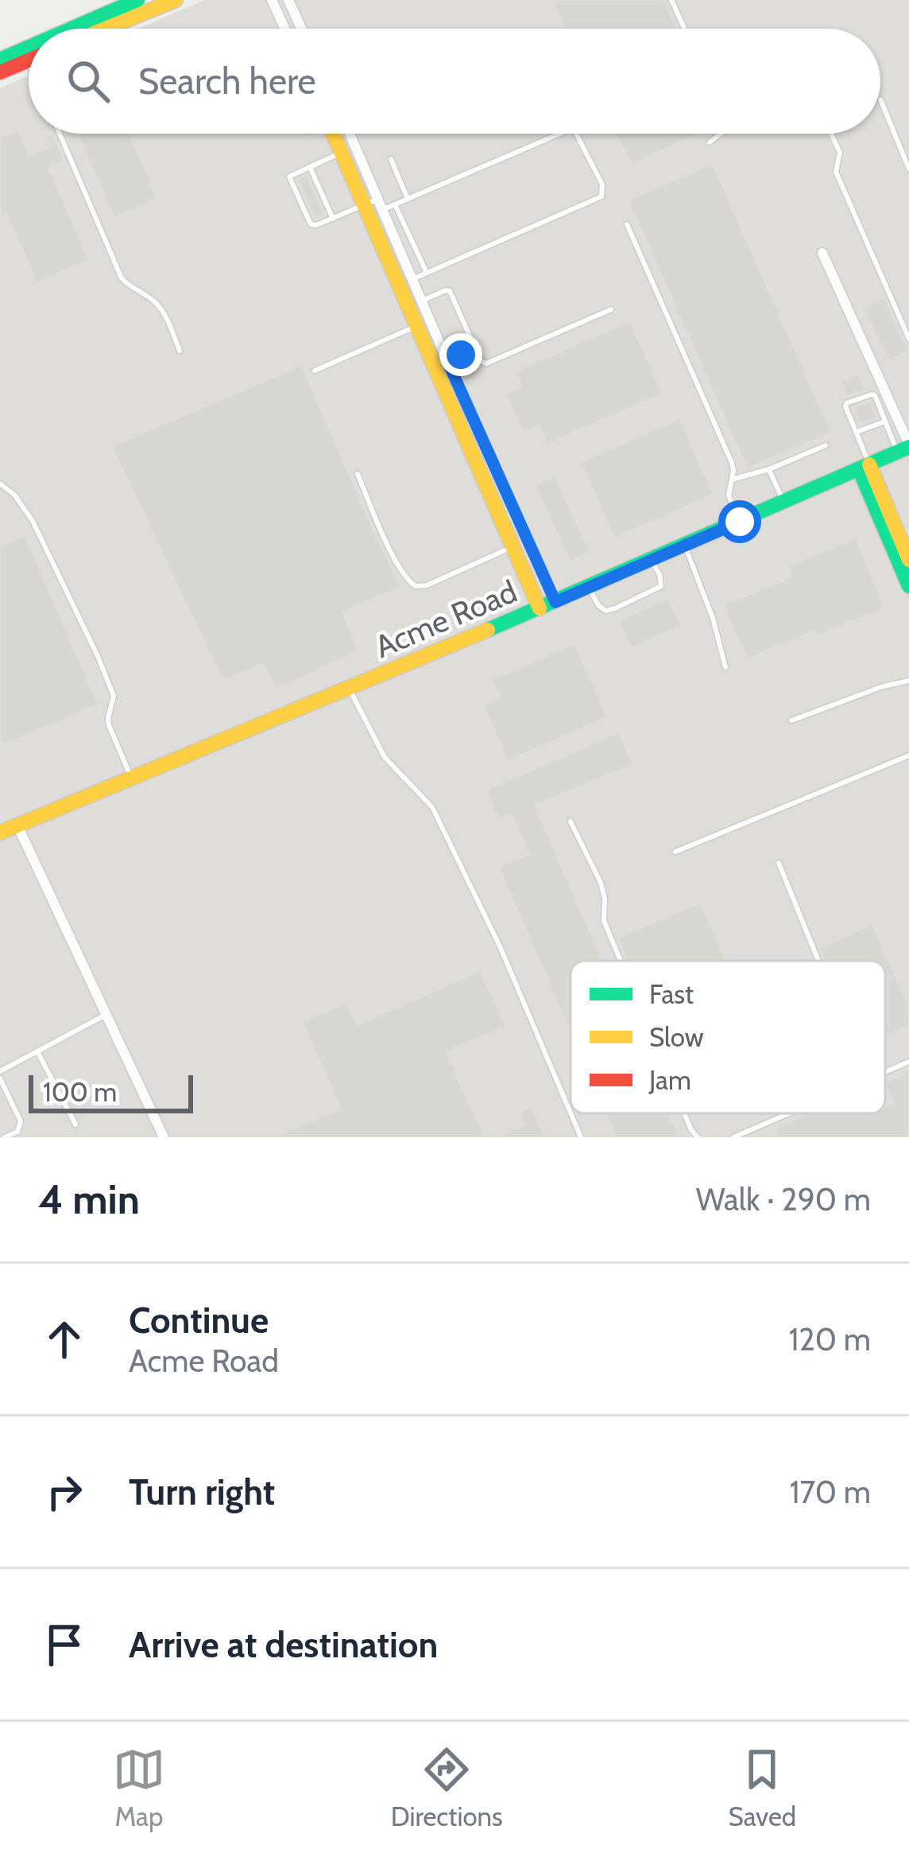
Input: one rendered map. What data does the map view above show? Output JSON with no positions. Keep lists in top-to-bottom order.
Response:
{
  "streets": {
    "street": ["Acme Road"]
  },
  "legend": ["Fast", "Slow", "Jam"],
  "scale_bar": "100 m",
  "page": {
    "search": "Search here",
    "scale": "100 m",
    "heading": ["4 min", "Walk · 290 m"],
    "list": [
      ["Continue", "Acme Road", "120 m"],
      ["Turn right", "170 m"],
      "Arrive at destination"
    ],
    "nav": ["Map", "Directions", "Saved"]
  }
}
